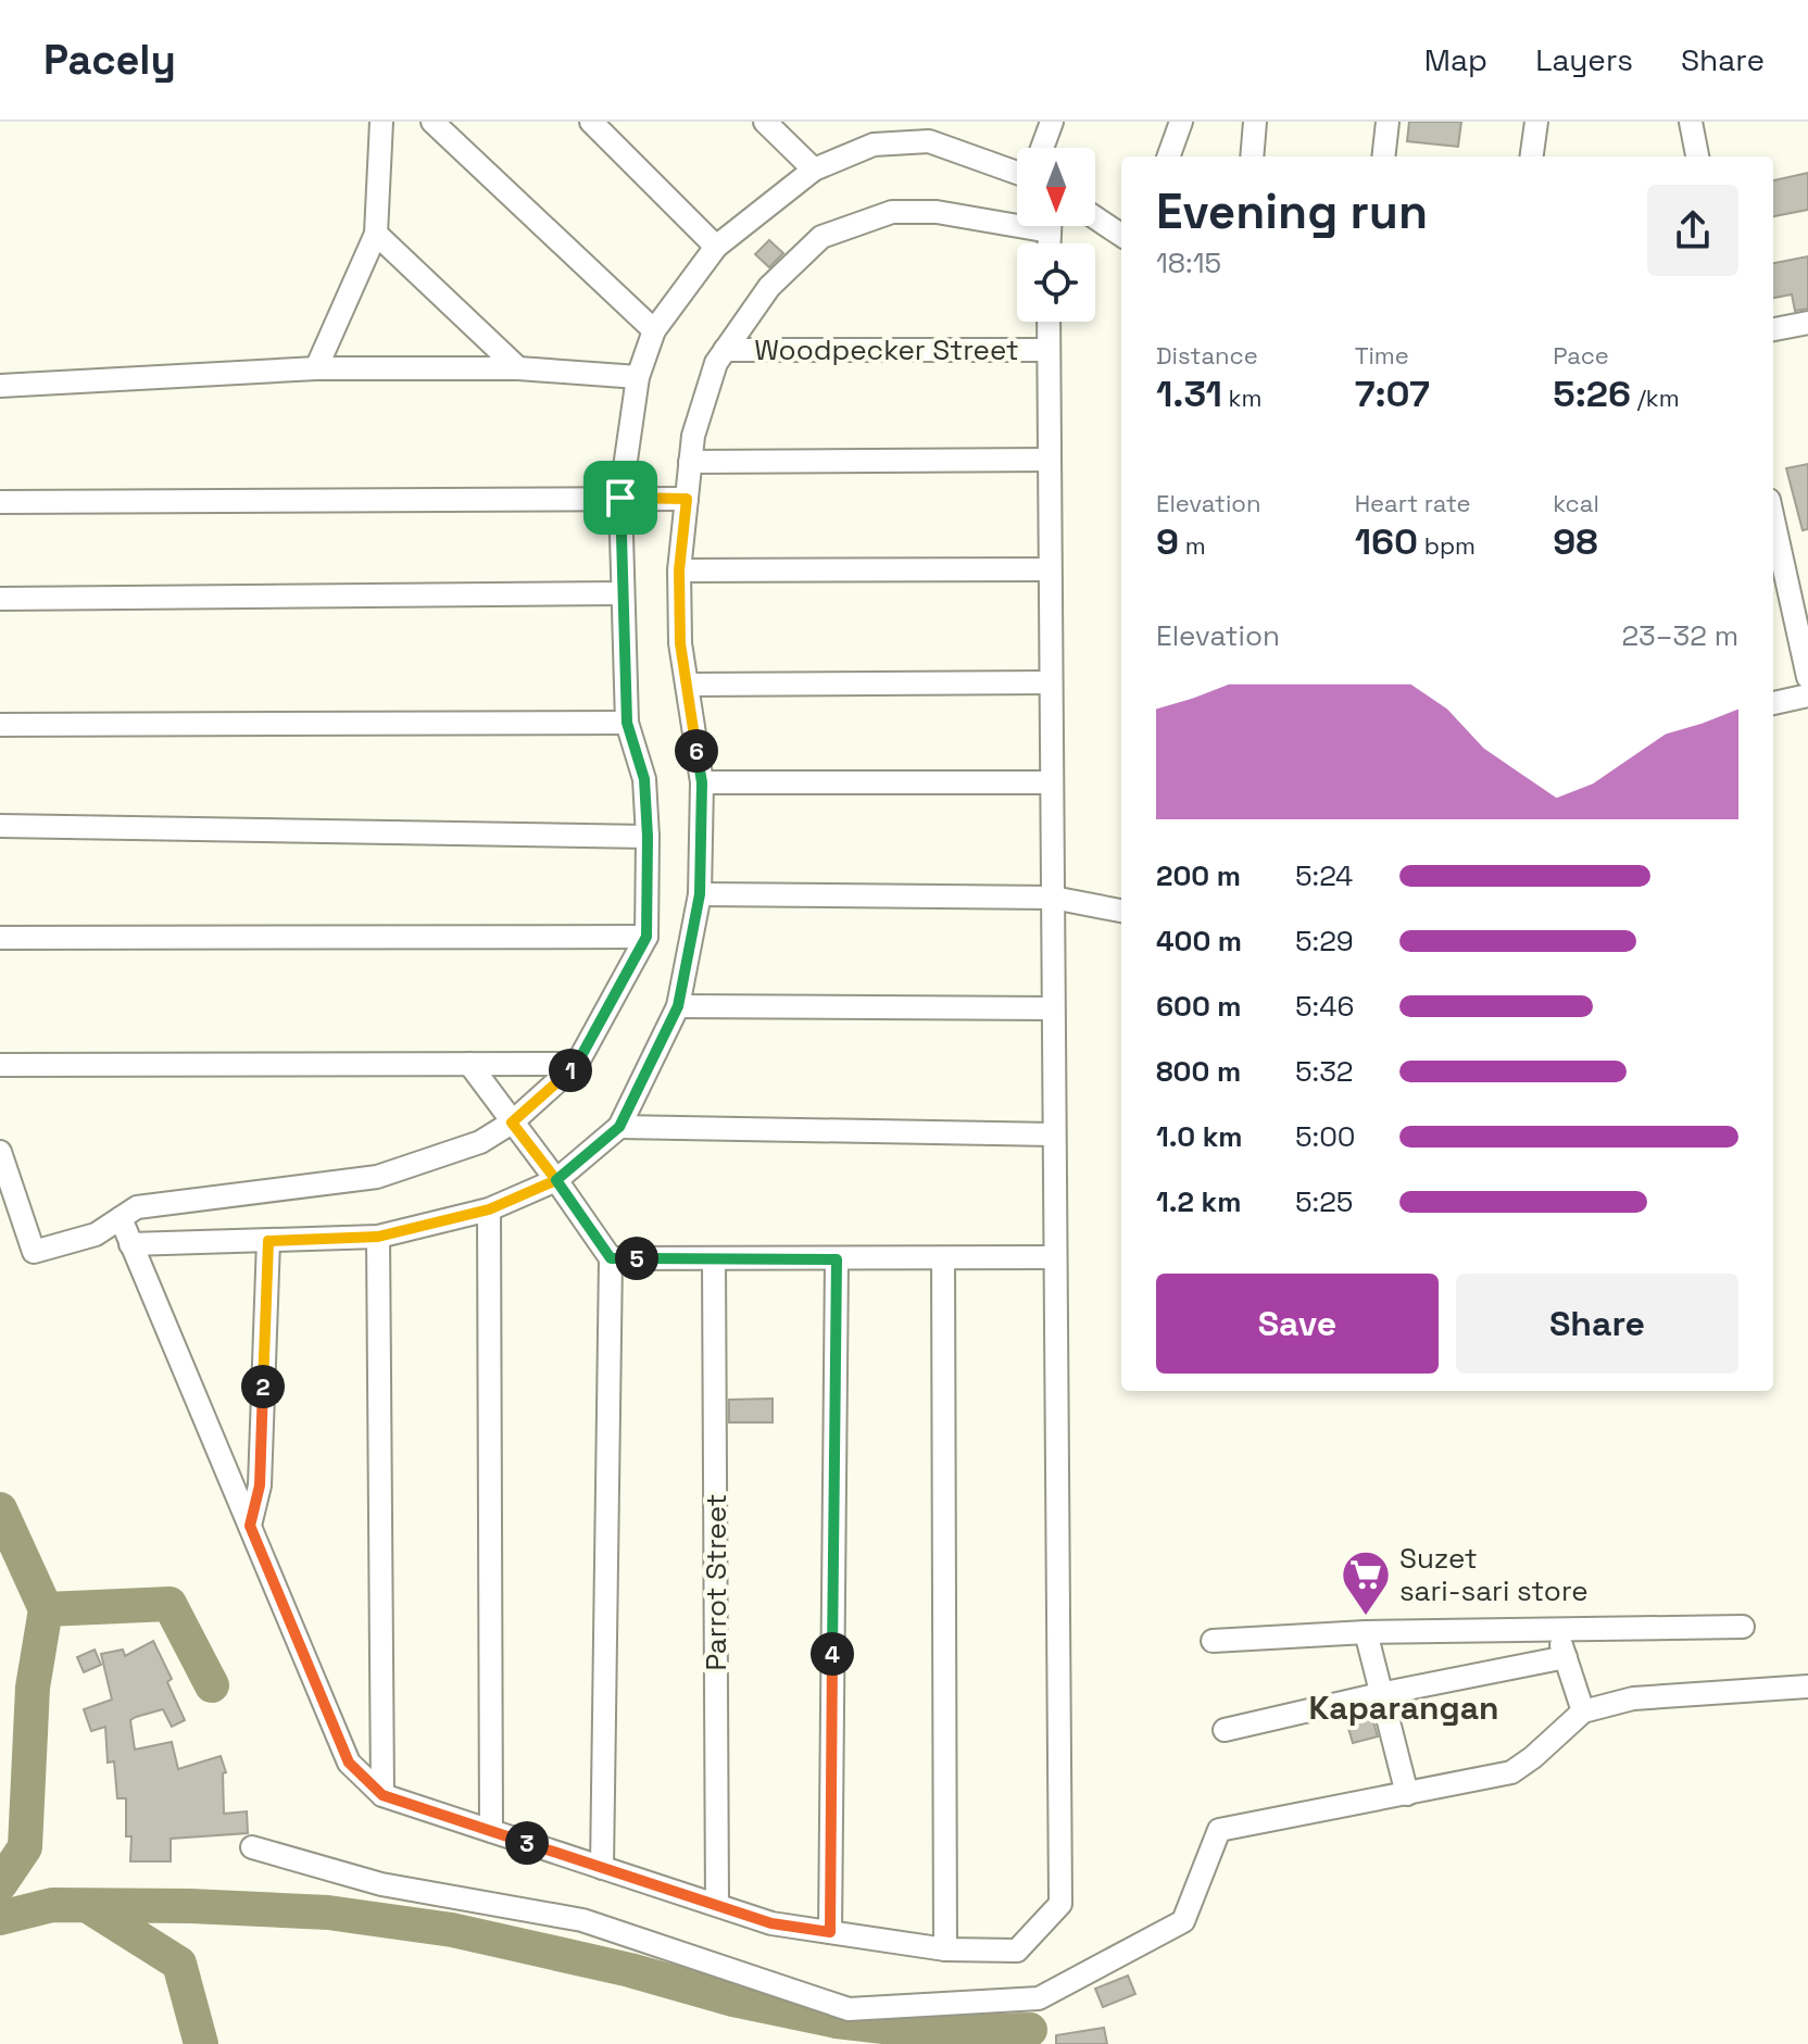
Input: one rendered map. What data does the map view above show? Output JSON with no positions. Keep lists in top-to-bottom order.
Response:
{
  "streets": {
    "street": ["Woodpecker Street", "Parrot Street"]
  },
  "districts": ["Kaparangan"],
  "places": {
    "supermarket": ["Suzet sari-sari store"]
  },
  "north": "bottom",
  "page": {
    "header": "Pacely",
    "nav": ["Map", "Layers", "Share"],
    "heading": ["Evening run", "18:15"],
    "stats": [
      ["Distance", "1.31 km"],
      ["Time", "7:07"],
      ["Pace", "5:26 /km"],
      ["Elevation", "9 m"],
      ["Heart rate", "160 bpm"],
      ["kcal", "98"]
    ],
    "chart": ["Elevation", "23–32 m"],
    "pins": [
      "6",
      "1",
      "5",
      "2",
      "4",
      "3"
    ],
    "list": [
      {
        "name": "200 m",
        "note": "5:24"
      },
      {
        "name": "400 m",
        "note": "5:29"
      },
      {
        "name": "600 m",
        "note": "5:46"
      },
      {
        "name": "800 m",
        "note": "5:32"
      },
      {
        "name": "1.0 km",
        "note": "5:00"
      },
      {
        "name": "1.2 km",
        "note": "5:25"
      }
    ],
    "buttons": ["Save", "Share"]
  }
}
